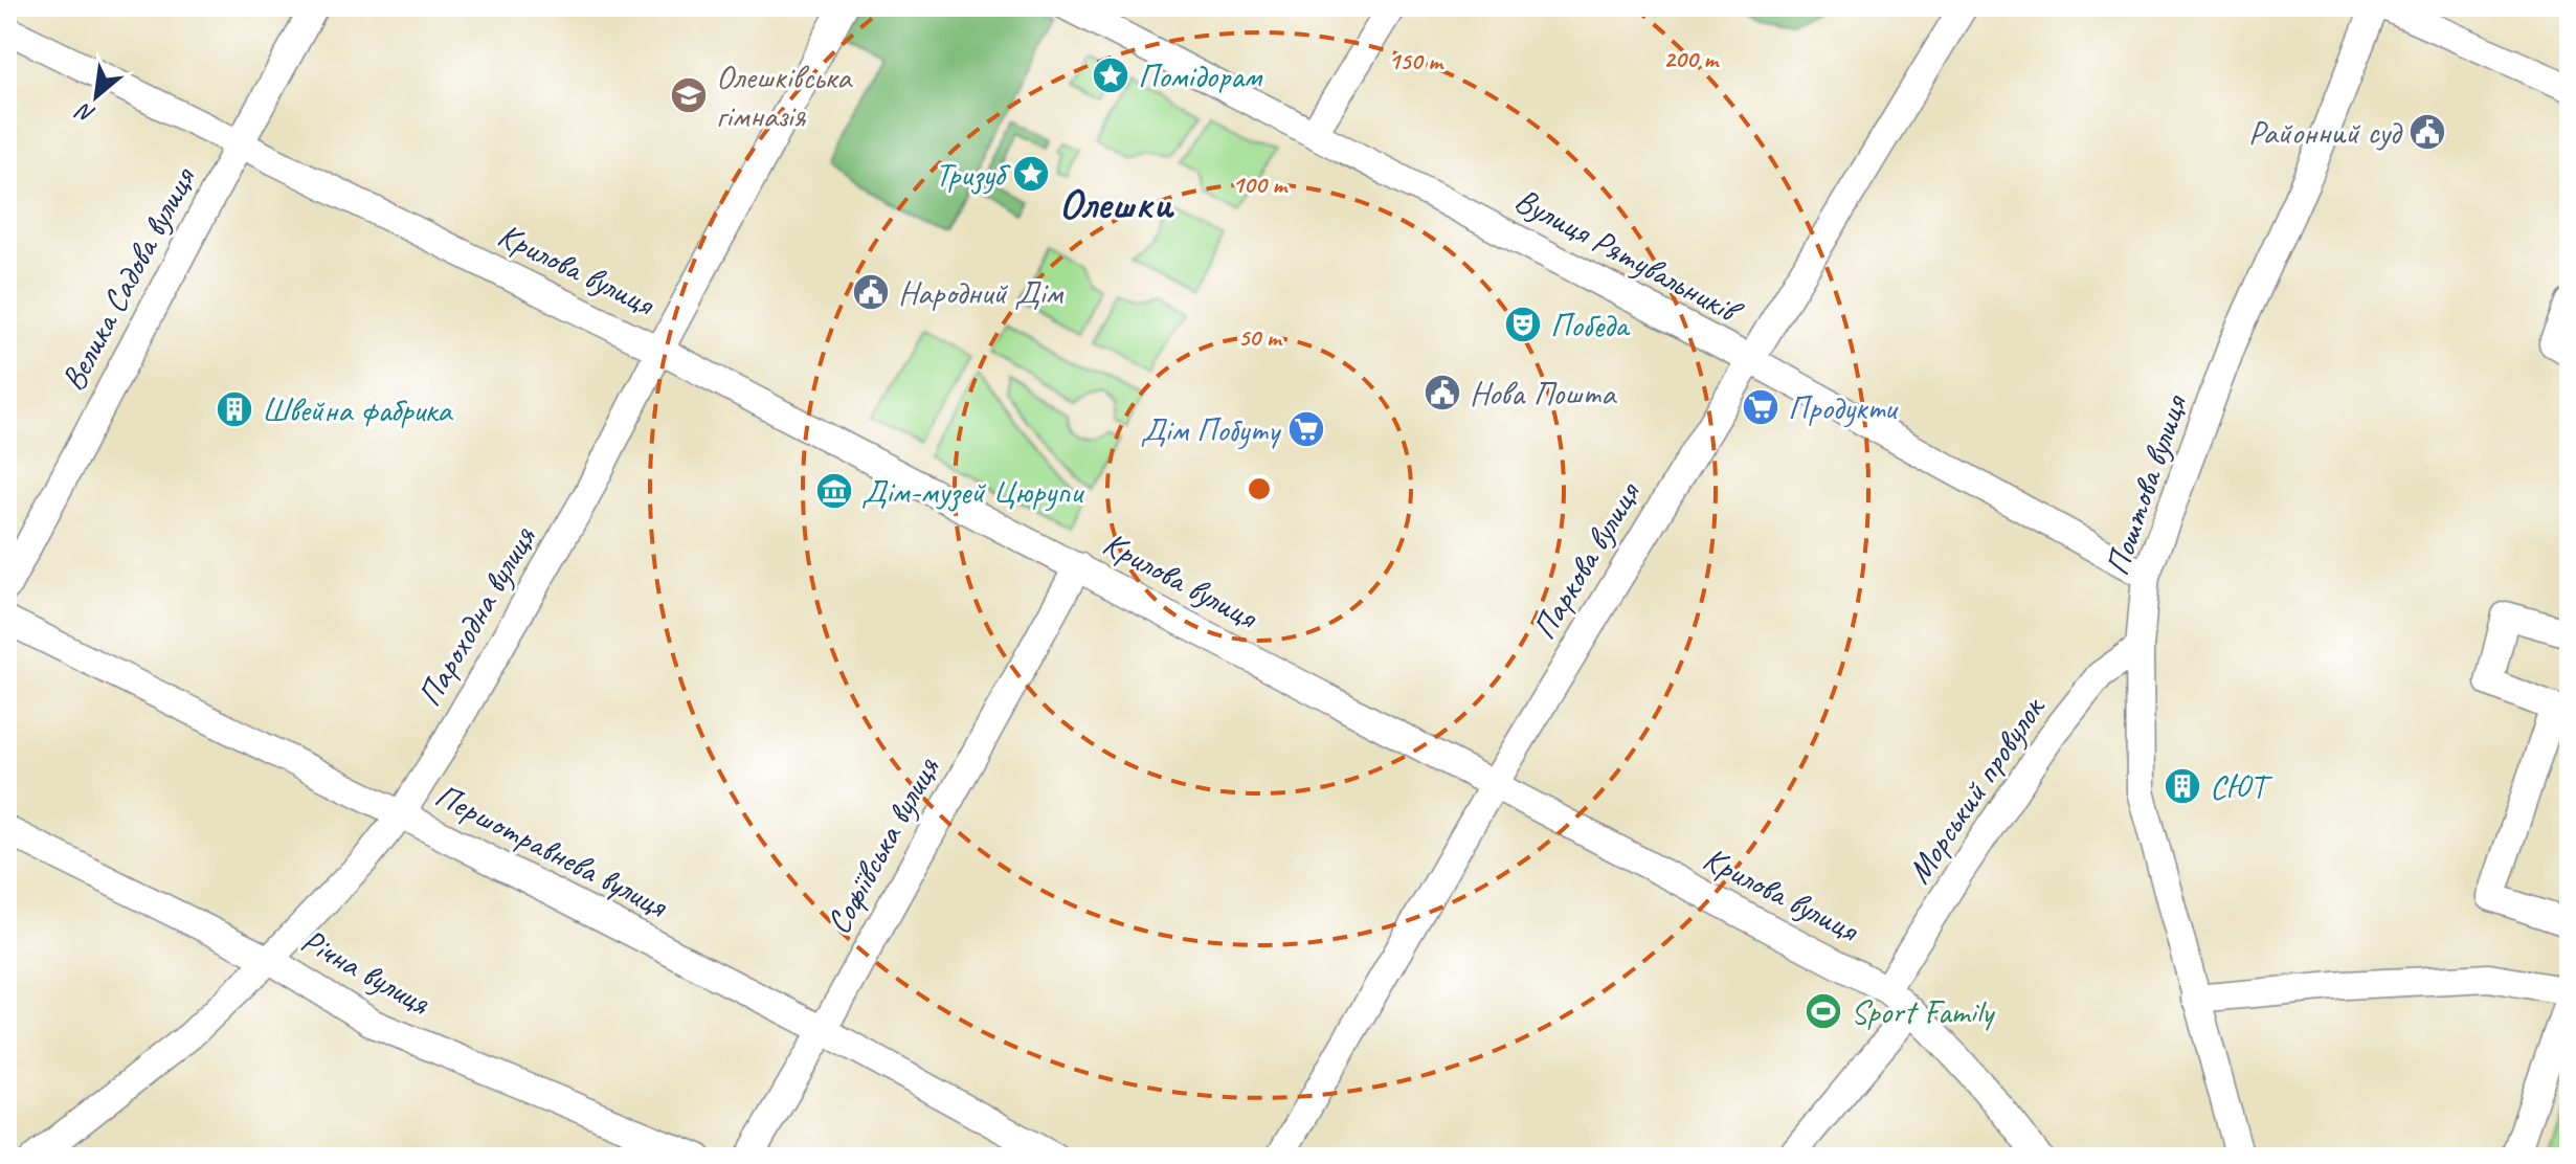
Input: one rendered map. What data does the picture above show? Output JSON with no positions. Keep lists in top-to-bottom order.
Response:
{
  "streets": {
    "street": [
      "Вулиця Рятувальників",
      "Крилова вулиця",
      "Велика Садова вулиця",
      "Поштова вулиця",
      "Паркова вулиця",
      "Пароходна вулиця",
      "Морський провулок",
      "Софіївська вулиця",
      "Першотравнева вулиця",
      "Річна вулиця"
    ]
  },
  "crossings": [
    ["Вулиця Рятувальників", "Поштова вулиця"],
    ["Вулиця Рятувальників", "Паркова вулиця"],
    ["Крилова вулиця", "Велика Садова вулиця"],
    ["Крилова вулиця", "Паркова вулиця"],
    ["Крилова вулиця", "Пароходна вулиця"],
    ["Крилова вулиця", "Морський провулок"],
    ["Крилова вулиця", "Софіївська вулиця"],
    ["Поштова вулиця", "Морський провулок"],
    ["Пароходна вулиця", "Першотравнева вулиця"],
    ["Пароходна вулиця", "Річна вулиця"],
    ["Софіївська вулиця", "Першотравнева вулиця"]
  ],
  "districts": ["Олешки"],
  "places": {
    "place": ["Помідорам", "Тризуб"],
    "school or university": ["Олешківська гімназія"],
    "public building": ["Районний суд", "Народний Дім", "Нова Пошта"],
    "theatre": ["Победа"],
    "supermarket": ["Продукти", "Дім Побуту"],
    "building": ["Швейна фабрика", "СЮТ"],
    "museum": ["Дім-музей Цюрупи"],
    "sports": ["Sport Family"]
  },
  "north": "bottom left",
  "rings": [
    "200 m",
    "150 m",
    "100 m",
    "50 m"
  ]
}
